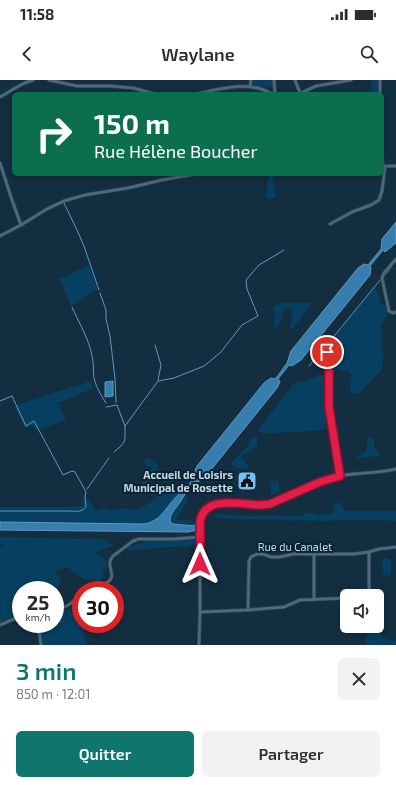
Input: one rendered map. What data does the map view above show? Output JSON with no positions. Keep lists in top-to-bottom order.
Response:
{
  "streets": {
    "street": ["Rue du Canalet"]
  },
  "places": {
    "public building": ["Accueil de Loisirs Municipal de Rosette"]
  },
  "page": {
    "status": "11:58",
    "header": "Waylane",
    "turn": ["150 m", "Rue Hélène Boucher"],
    "speed": "25 km/h",
    "limit": "30",
    "heading": ["3 min", "850 m · 12:01"],
    "buttons": ["Quitter", "Partager"]
  }
}
